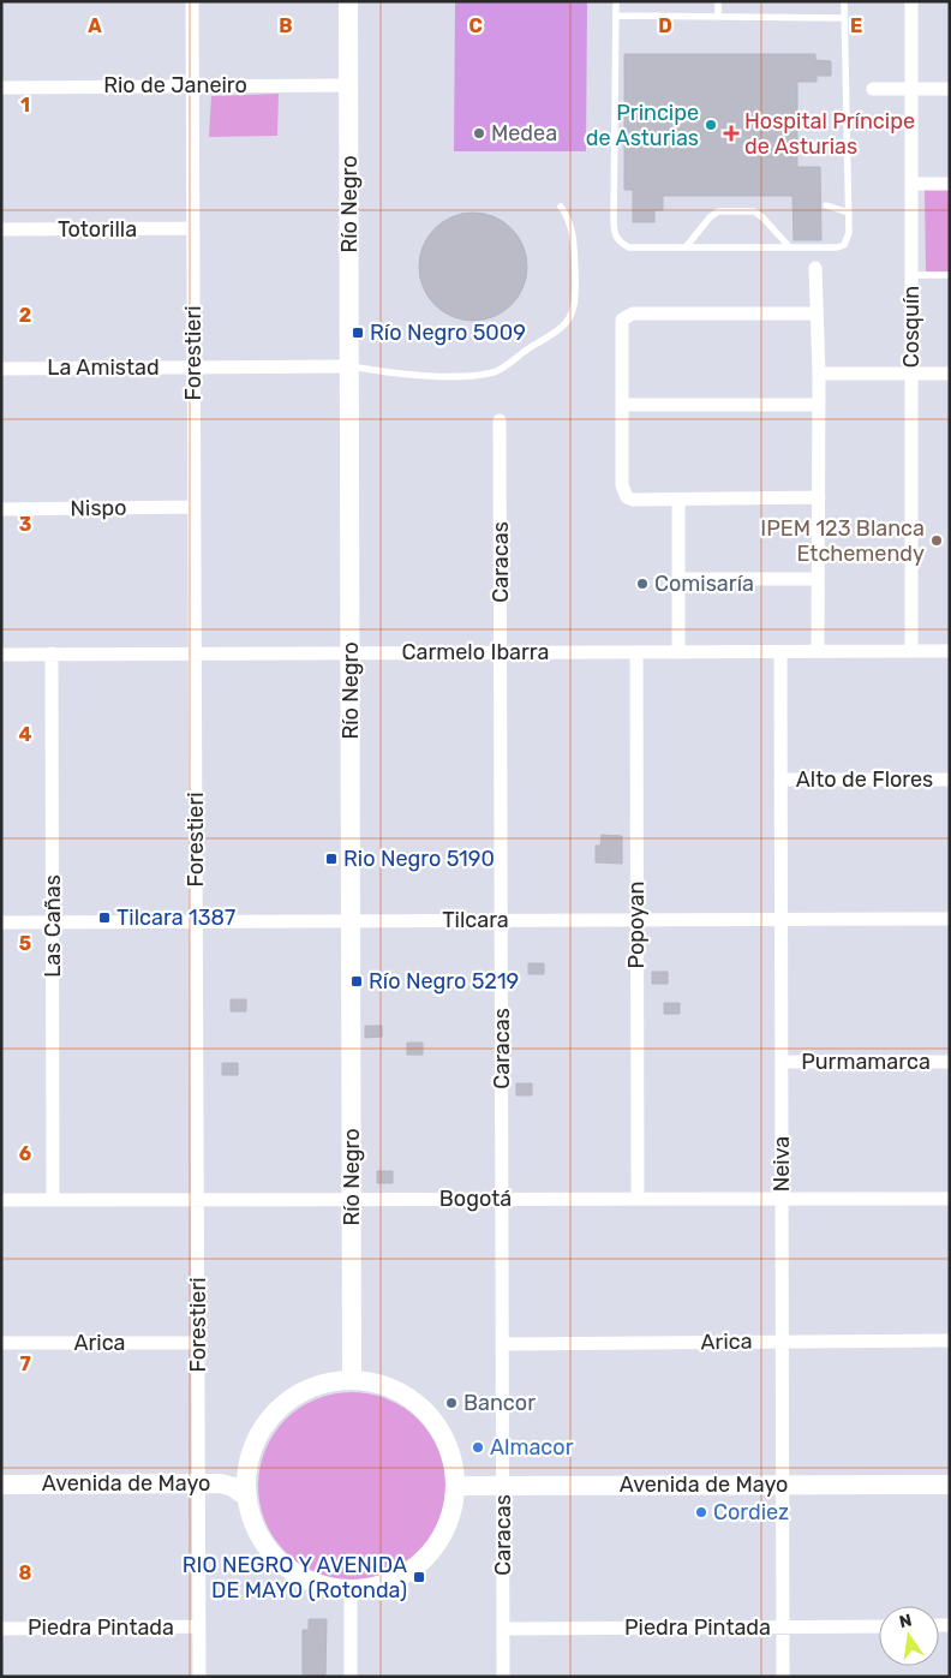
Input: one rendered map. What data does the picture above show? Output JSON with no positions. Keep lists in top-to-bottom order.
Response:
{
  "streets": {
    "main road": ["Río Negro", "Avenida de Mayo"],
    "street": [
      "Rio de Janeiro",
      "Totorilla",
      "Cosquín",
      "Forestieri",
      "La Amistad",
      "Nispo",
      "Caracas",
      "Carmelo Ibarra",
      "Alto de Flores",
      "Tilcara",
      "Popoyan",
      "Las Cañas",
      "Purmamarca",
      "Neiva",
      "Bogotá",
      "Arica",
      "Piedra Pintada"
    ]
  },
  "crossings": [
    ["Rio de Janeiro", "Río Negro"],
    ["Rio de Janeiro", "Forestieri"],
    ["Río Negro", "La Amistad"],
    ["Río Negro", "Carmelo Ibarra"],
    ["Río Negro", "Tilcara"],
    ["Río Negro", "Bogotá"],
    ["Río Negro", "Avenida de Mayo"],
    ["Totorilla", "Forestieri"],
    ["Cosquín", "Carmelo Ibarra"],
    ["Forestieri", "La Amistad"],
    ["Forestieri", "Nispo"],
    ["Forestieri", "Carmelo Ibarra"],
    ["Forestieri", "Tilcara"],
    ["Forestieri", "Bogotá"],
    ["Forestieri", "Arica"],
    ["Forestieri", "Avenida de Mayo"],
    ["Forestieri", "Piedra Pintada"],
    ["Caracas", "Carmelo Ibarra"],
    ["Caracas", "Tilcara"],
    ["Caracas", "Bogotá"],
    ["Caracas", "Arica"],
    ["Caracas", "Avenida de Mayo"],
    ["Caracas", "Piedra Pintada"],
    ["Carmelo Ibarra", "Popoyan"],
    ["Carmelo Ibarra", "Las Cañas"],
    ["Carmelo Ibarra", "Neiva"],
    ["Alto de Flores", "Neiva"],
    ["Tilcara", "Popoyan"],
    ["Tilcara", "Las Cañas"],
    ["Tilcara", "Neiva"],
    ["Popoyan", "Bogotá"],
    ["Las Cañas", "Bogotá"],
    ["Purmamarca", "Neiva"],
    ["Neiva", "Bogotá"],
    ["Neiva", "Arica"],
    ["Neiva", "Avenida de Mayo"],
    ["Neiva", "Piedra Pintada"]
  ],
  "places": {
    "other": [
      "Principe de Asturias",
      "Medea",
      "IPEM 123 Blanca Etchemendy",
      "Comisaría",
      "Bancor",
      "Almacor",
      "Cordiez"
    ],
    "health": ["Hospital Príncipe de Asturias"],
    "transit": [
      "Río Negro 5009",
      "Rio Negro 5190",
      "Tilcara 1387",
      "Río Negro 5219",
      "RIO NEGRO Y AVENIDA DE MAYO (Rotonda)"
    ]
  },
  "north": "top",
  "grid": {
    "columns": [
      "A",
      "B",
      "C",
      "D",
      "E"
    ],
    "rows": [
      "1",
      "2",
      "3",
      "4",
      "5",
      "6",
      "7",
      "8"
    ]
  }
}
